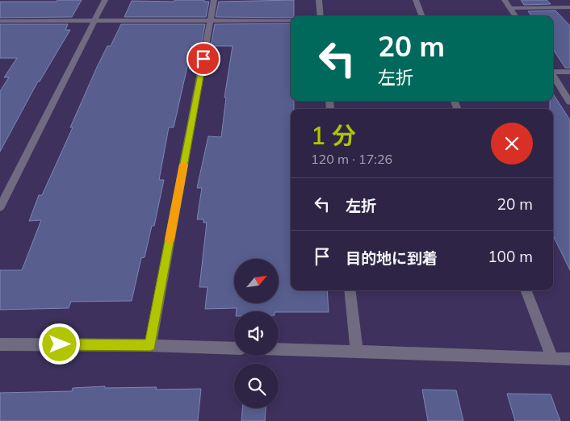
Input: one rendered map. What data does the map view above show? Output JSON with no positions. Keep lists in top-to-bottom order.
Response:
{
  "north": "top right",
  "page": {
    "turn": ["20 m", "左折"],
    "heading": ["1 分", "120 m · 17:26"],
    "list": [
      {
        "name": "左折",
        "value": "20 m"
      },
      {
        "name": "目的地に到着",
        "value": "100 m"
      }
    ]
  }
}
